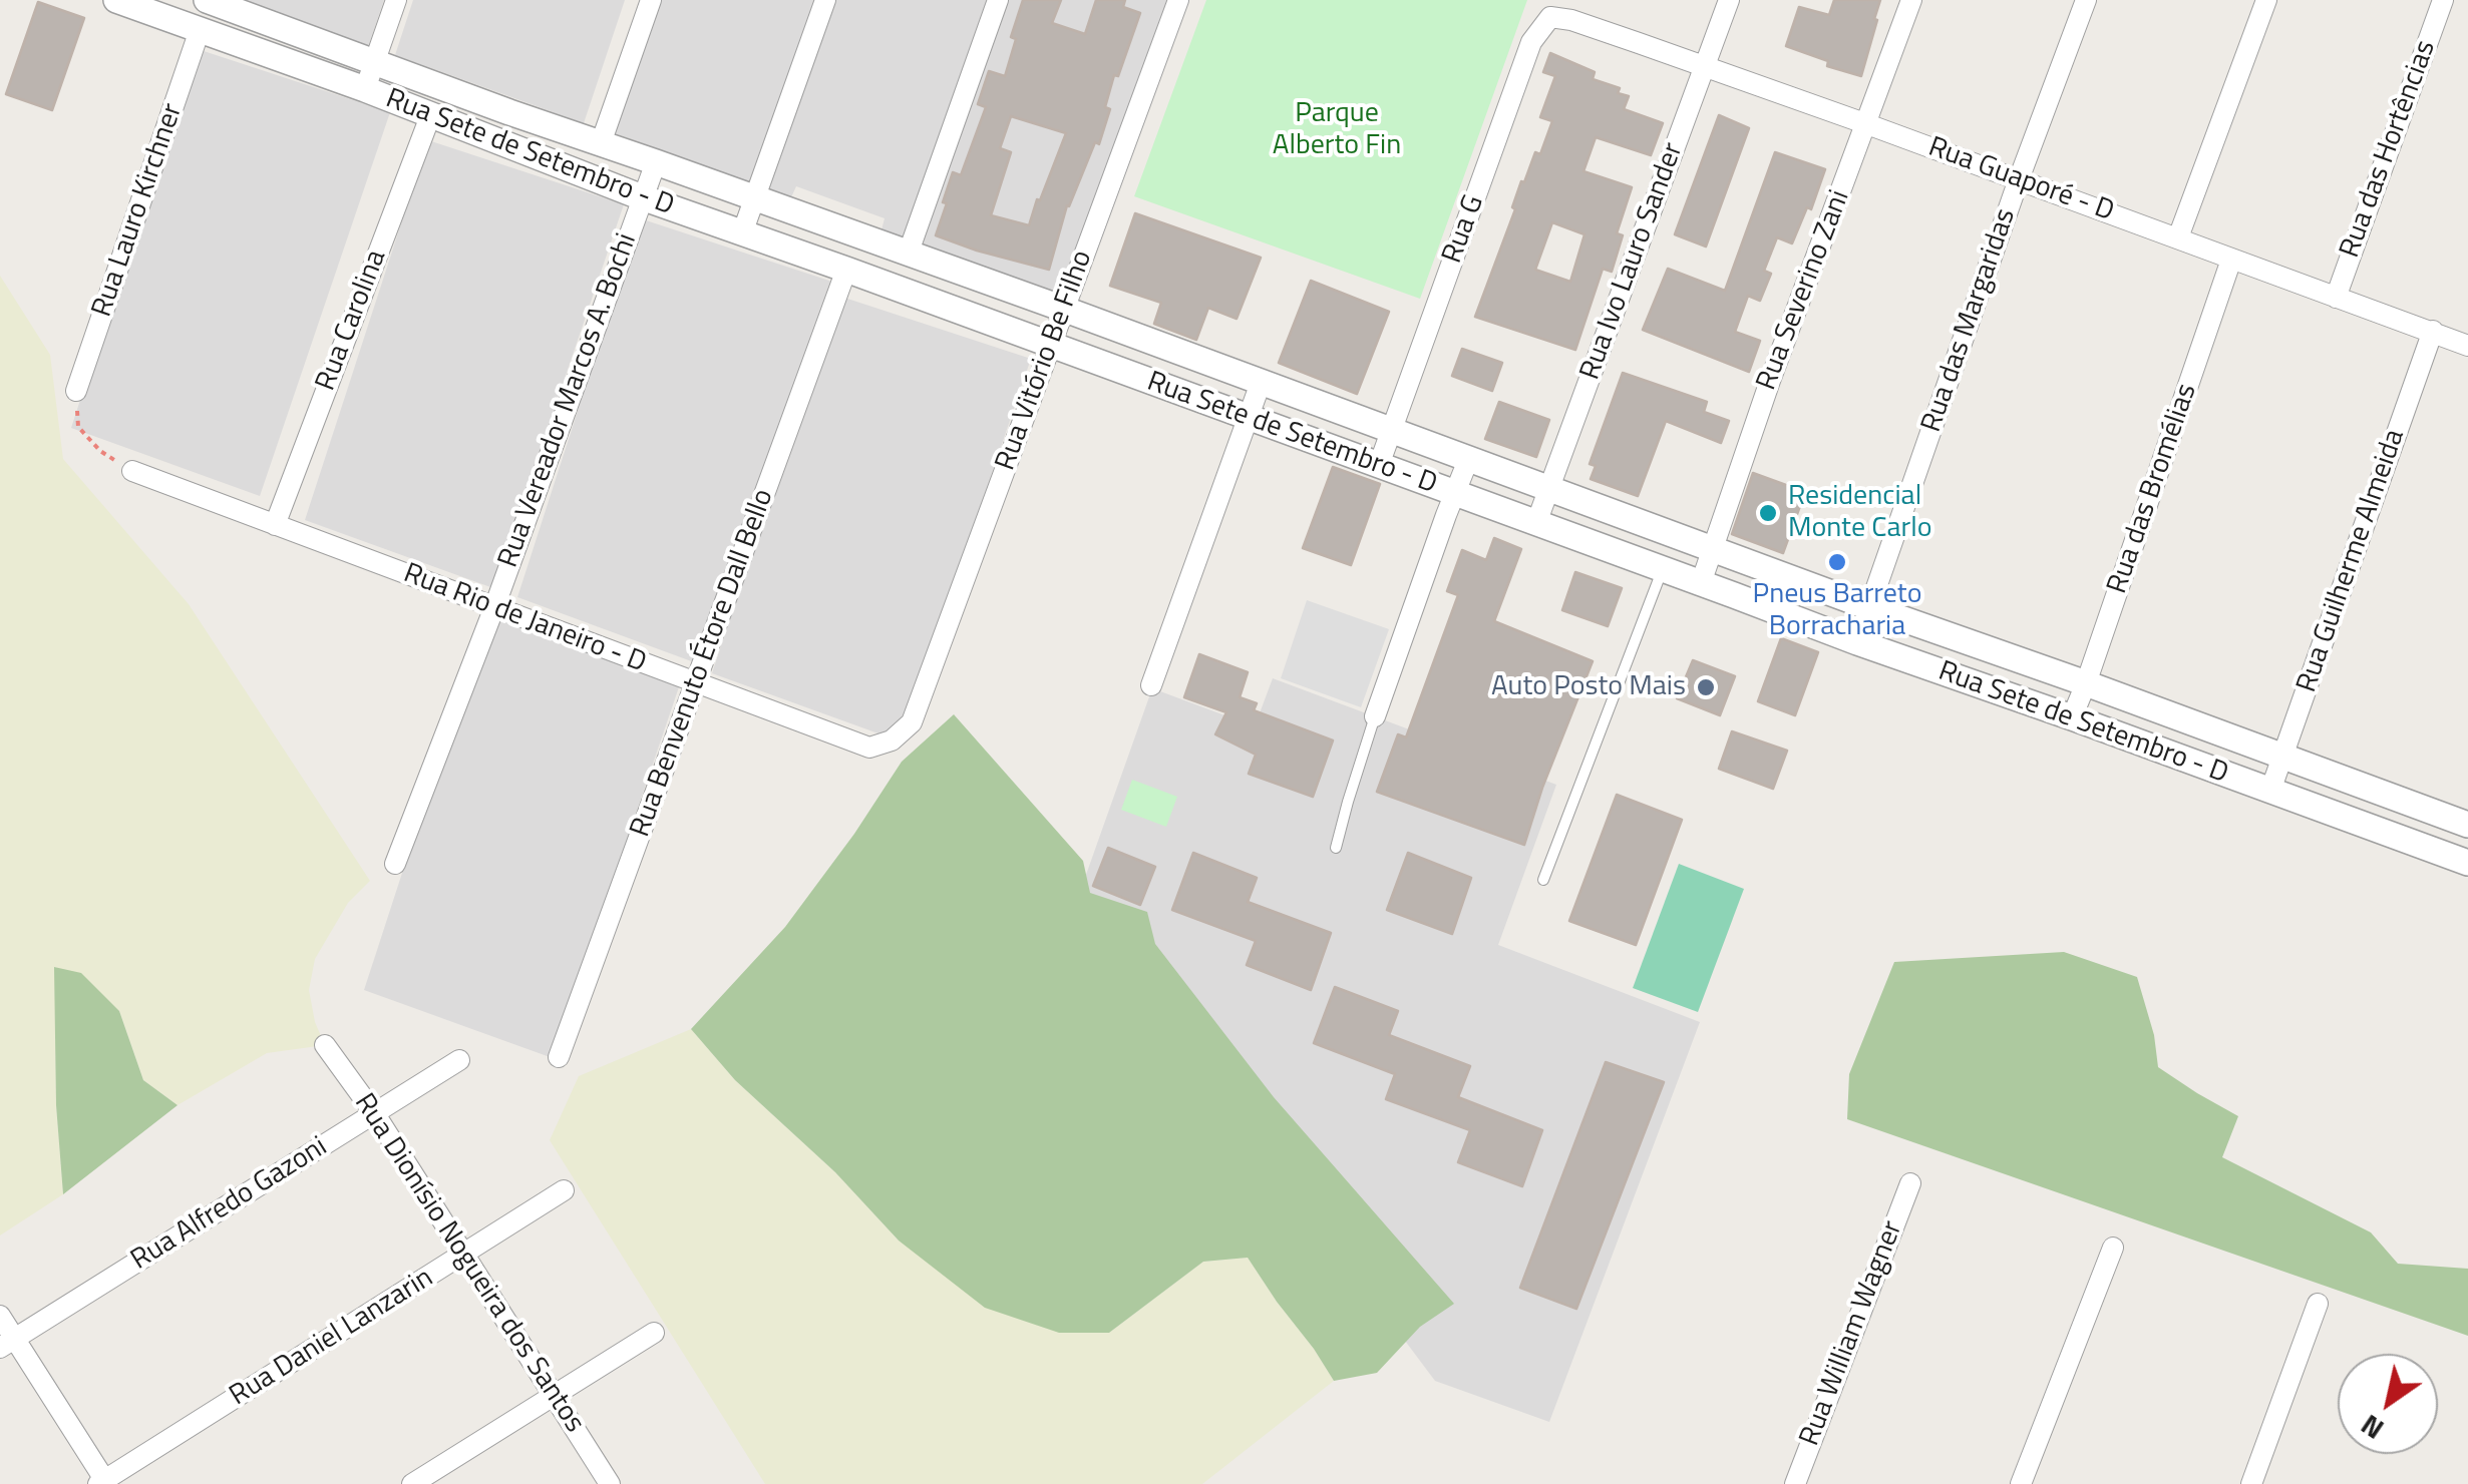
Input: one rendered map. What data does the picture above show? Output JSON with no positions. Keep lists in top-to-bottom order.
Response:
{
  "streets": {
    "street": [
      "Rua das Hortências",
      "Rua Sete de Setembro - D",
      "Rua Guaporé - D",
      "Rua Lauro Kirchner",
      "Rua G",
      "Rua Ivo Lauro Sander",
      "Rua Severino Zani",
      "Rua Carolina",
      "Rua das Margaridas",
      "Rua Vitório Be Filho",
      "Rua Vereador Marcos A. Bochi",
      "Rua das Bromélias",
      "Rua Guilherme Almeida",
      "Rua Rio de Janeiro - D",
      "Rua Benvenuto Étore Dall Bello",
      "Rua Alfredo Gazoni",
      "Rua Dionísio Nogueira dos Santos",
      "Rua William Wagner",
      "Rua Daniel Lanzarin"
    ]
  },
  "crossings": [
    ["Rua das Hortências", "Rua Guaporé - D"],
    ["Rua Sete de Setembro - D", "Rua Lauro Kirchner"],
    ["Rua Sete de Setembro - D", "Rua G"],
    ["Rua Sete de Setembro - D", "Rua Ivo Lauro Sander"],
    ["Rua Sete de Setembro - D", "Rua Severino Zani"],
    ["Rua Sete de Setembro - D", "Rua Carolina"],
    ["Rua Sete de Setembro - D", "Rua das Margaridas"],
    ["Rua Sete de Setembro - D", "Rua Vitório Be Filho"],
    ["Rua Sete de Setembro - D", "Rua Vereador Marcos A. Bochi"],
    ["Rua Sete de Setembro - D", "Rua das Bromélias"],
    ["Rua Sete de Setembro - D", "Rua Guilherme Almeida"],
    ["Rua Sete de Setembro - D", "Rua Benvenuto Étore Dall Bello"],
    ["Rua Guaporé - D", "Rua G"],
    ["Rua Guaporé - D", "Rua Ivo Lauro Sander"],
    ["Rua Guaporé - D", "Rua Severino Zani"],
    ["Rua Guaporé - D", "Rua das Margaridas"],
    ["Rua Guaporé - D", "Rua das Bromélias"],
    ["Rua Guaporé - D", "Rua Guilherme Almeida"],
    ["Rua Carolina", "Rua Rio de Janeiro - D"],
    ["Rua Vitório Be Filho", "Rua Rio de Janeiro - D"],
    ["Rua Vereador Marcos A. Bochi", "Rua Rio de Janeiro - D"],
    ["Rua Rio de Janeiro - D", "Rua Benvenuto Étore Dall Bello"],
    ["Rua Alfredo Gazoni", "Rua Dionísio Nogueira dos Santos"],
    ["Rua Dionísio Nogueira dos Santos", "Rua Daniel Lanzarin"]
  ],
  "parks": ["Parque Alberto Fin"],
  "places": ["Residencial Monte Carlo", "Pneus Barreto Borracharia", "Auto Posto Mais"],
  "north": "bottom left"
}
